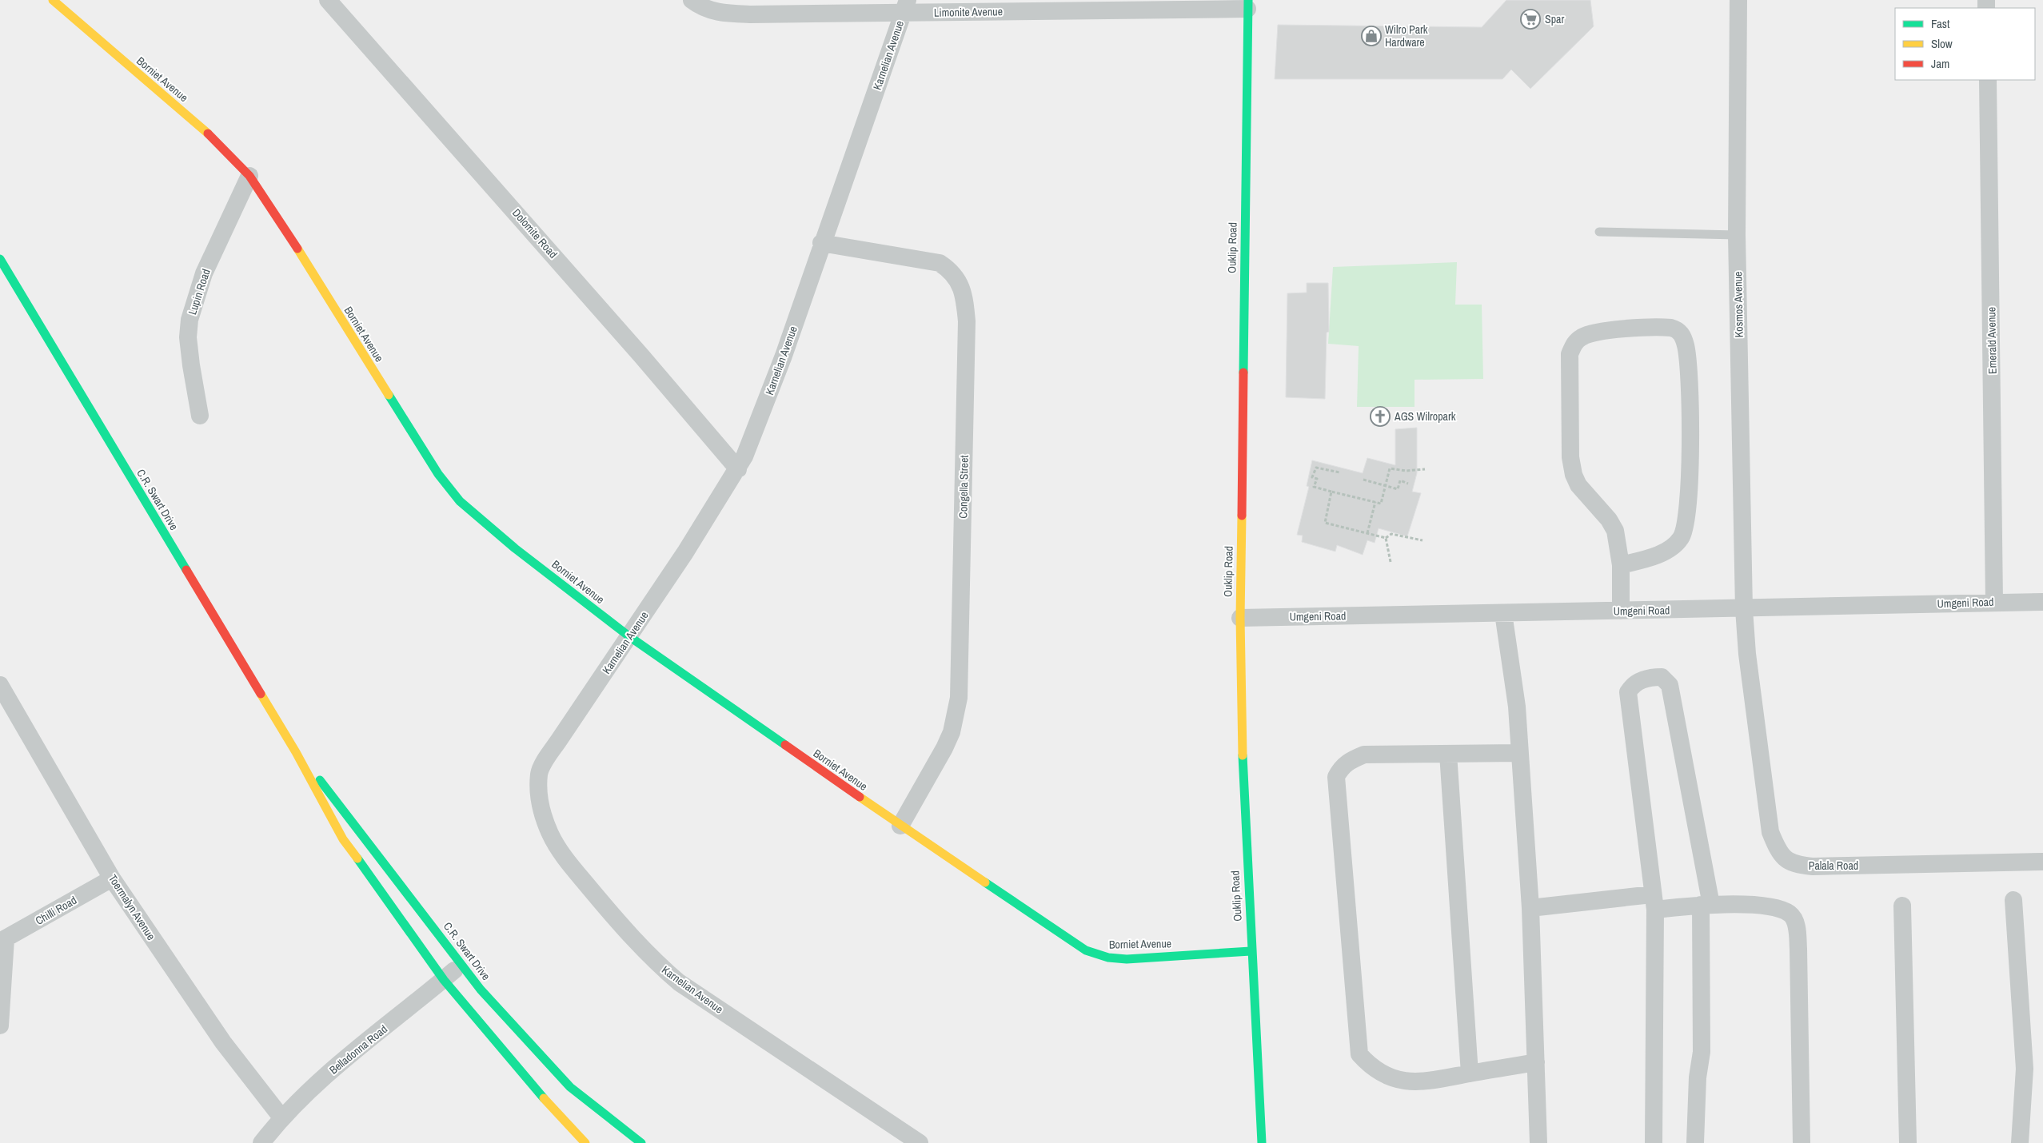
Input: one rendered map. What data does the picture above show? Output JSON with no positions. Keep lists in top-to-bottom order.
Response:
{
  "streets": {
    "street": [
      "Limonite Avenue",
      "Karnelian Avenue",
      "Borniet Avenue",
      "Dolomite Road",
      "Ouklip Road",
      "Lupin Road",
      "Kosmos Avenue",
      "Emerald Avenue",
      "Congella Street",
      "C.R. Swart Drive",
      "Umgeni Road",
      "Palala Road",
      "Toermalyn Avenue",
      "Chilli Road",
      "Belladonna Road"
    ]
  },
  "crossings": [
    ["Limonite Avenue", "Karnelian Avenue"],
    ["Limonite Avenue", "Ouklip Road"],
    ["Karnelian Avenue", "Borniet Avenue"],
    ["Karnelian Avenue", "Dolomite Road"],
    ["Karnelian Avenue", "Congella Street"],
    ["Borniet Avenue", "Ouklip Road"],
    ["Borniet Avenue", "Lupin Road"],
    ["Borniet Avenue", "Congella Street"],
    ["Ouklip Road", "Umgeni Road"],
    ["Kosmos Avenue", "Umgeni Road"],
    ["Kosmos Avenue", "Palala Road"],
    ["Emerald Avenue", "Umgeni Road"],
    ["C.R. Swart Drive", "Belladonna Road"],
    ["Umgeni Road", "Palala Road"],
    ["Toermalyn Avenue", "Chilli Road"],
    ["Toermalyn Avenue", "Belladonna Road"]
  ],
  "places": {
    "supermarket": ["Spar"],
    "shop": ["Wilro Park Hardware"],
    "church": ["AGS Wilropark"]
  },
  "legend": ["Fast", "Slow", "Jam"]
}
